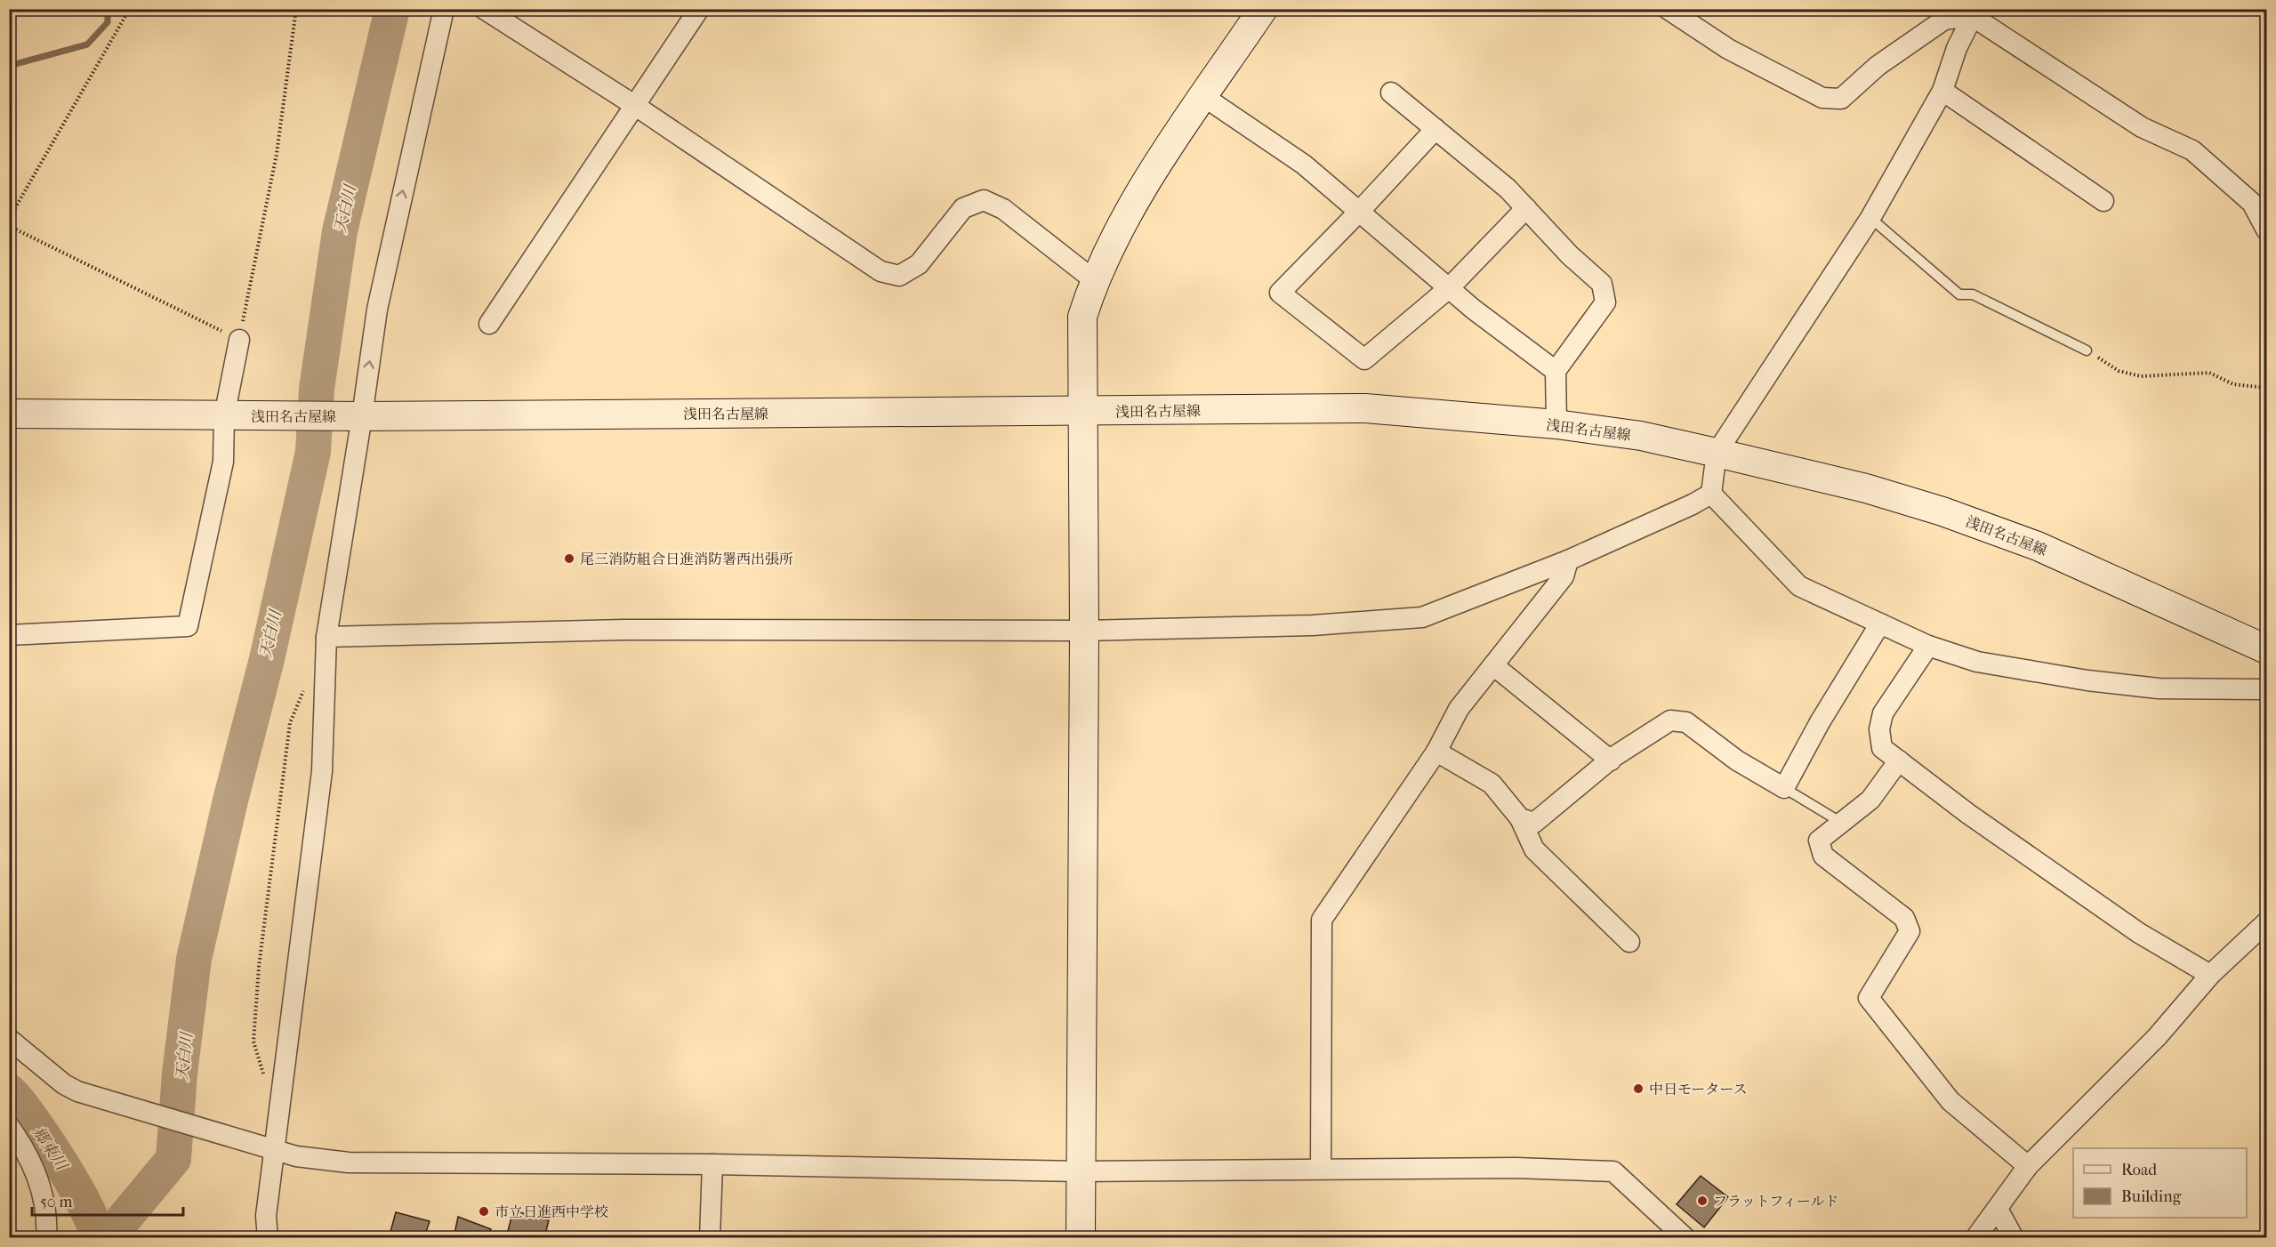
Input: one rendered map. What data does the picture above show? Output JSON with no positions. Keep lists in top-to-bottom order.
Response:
{
  "streets": {
    "main road": ["浅田名古屋線"]
  },
  "water": ["天白川", "郷東川"],
  "places": [
    "尾三消防組合日進消防署西出張所",
    "中日モータース",
    "フラットフィールド",
    "市立日進西中学校"
  ],
  "legend": ["Road", "Building"],
  "scale_bar": "50 m"
}
